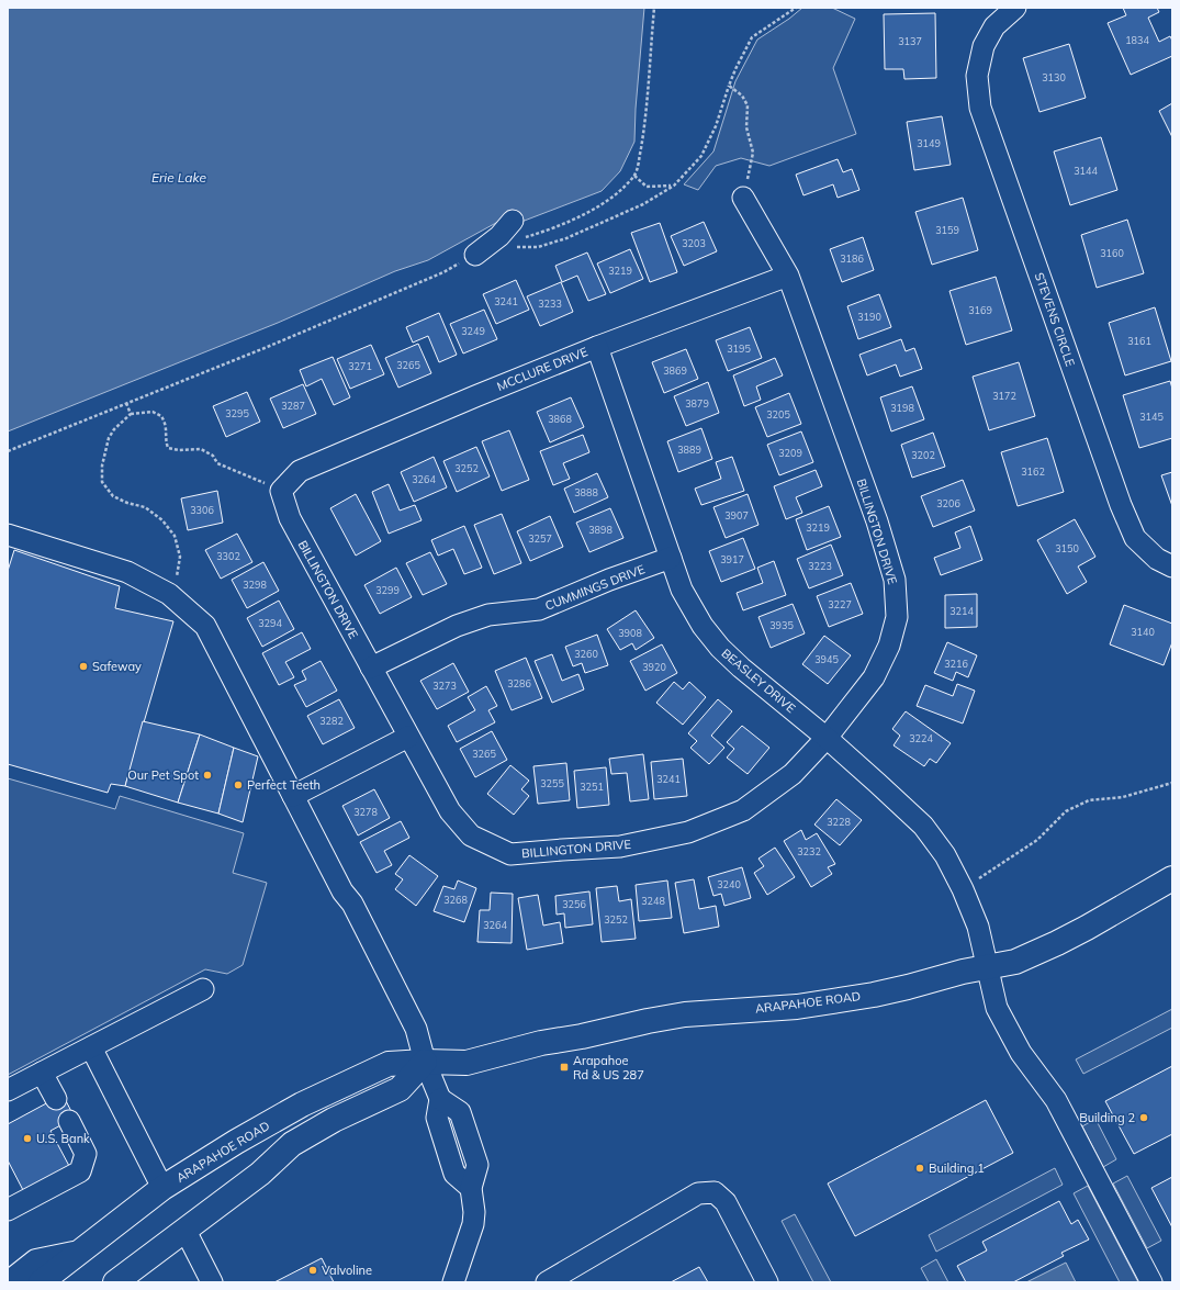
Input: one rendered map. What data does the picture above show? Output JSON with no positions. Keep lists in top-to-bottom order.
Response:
{
  "streets": {
    "main road": ["ARAPAHOE ROAD"],
    "street": [
      "STEVENS CIRCLE",
      "MCCLURE DRIVE",
      "BILLINGTON DRIVE",
      "CUMMINGS DRIVE",
      "BEASLEY DRIVE"
    ]
  },
  "crossings": [
    ["MCCLURE DRIVE", "BILLINGTON DRIVE"],
    ["MCCLURE DRIVE", "BEASLEY DRIVE"],
    ["BILLINGTON DRIVE", "CUMMINGS DRIVE"],
    ["BILLINGTON DRIVE", "BEASLEY DRIVE"],
    ["CUMMINGS DRIVE", "BEASLEY DRIVE"],
    ["BEASLEY DRIVE", "ARAPAHOE ROAD"]
  ],
  "water": ["Erie Lake"],
  "places": {
    "other": [
      "Safeway",
      "Our Pet Spot",
      "Perfect Teeth",
      "Building 2",
      "U.S. Bank",
      "Building 1",
      "Valvoline"
    ],
    "transit": ["Arapahoe Rd & US 287"]
  },
  "house_numbers": [
    "1834",
    "3137",
    "3130",
    "3149",
    "3144",
    "3159",
    "3203",
    "3160",
    "3186",
    "3219",
    "3241",
    "3233",
    "3169",
    "3190",
    "3249",
    "3161",
    "3195",
    "3265",
    "3271",
    "3869",
    "3172",
    "3879",
    "3287",
    "3198",
    "3295",
    "3205",
    "3145",
    "3868",
    "3889",
    "3209",
    "3202",
    "3252",
    "3162",
    "3264",
    "3888",
    "3206",
    "3306",
    "3907",
    "3219",
    "3898",
    "3257",
    "3150",
    "3302",
    "3917",
    "3223",
    "3298",
    "3299",
    "3227",
    "3214",
    "3294",
    "3935",
    "3140",
    "3908",
    "3260",
    "3945",
    "3216",
    "3920",
    "3286",
    "3273",
    "3282",
    "3224",
    "3265",
    "3241",
    "3255",
    "3251",
    "3278",
    "3228",
    "3232",
    "3240",
    "3268",
    "3248",
    "3256",
    "3252",
    "3264"
  ]
}
